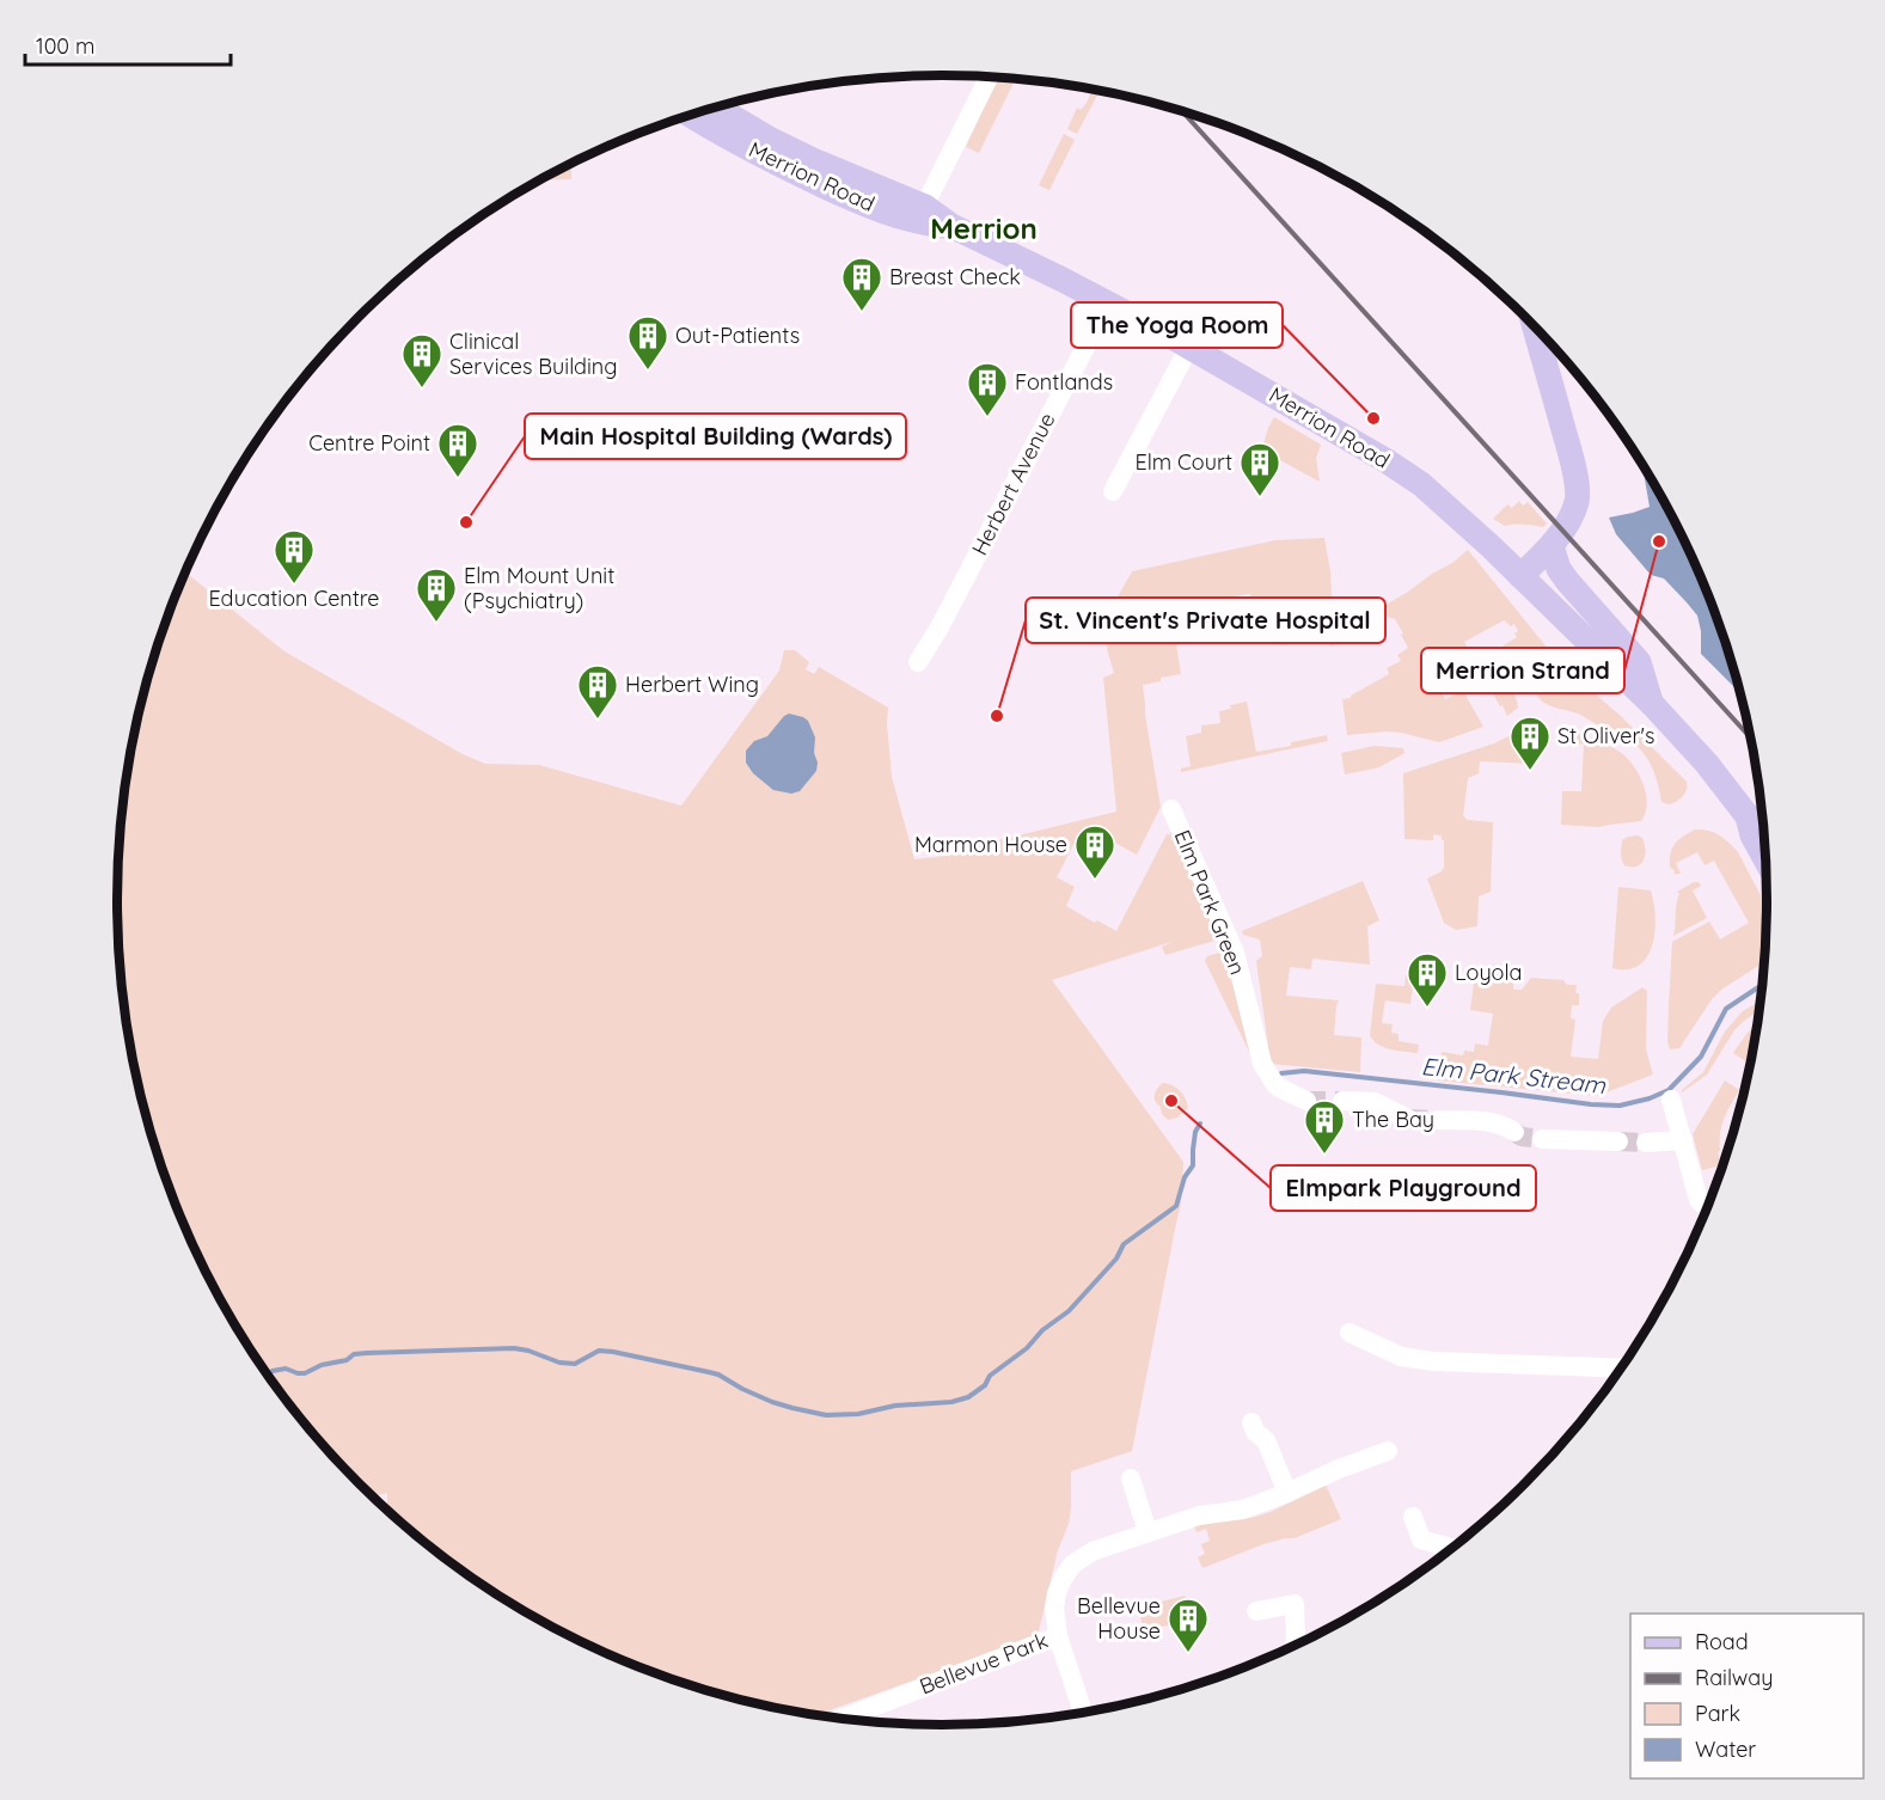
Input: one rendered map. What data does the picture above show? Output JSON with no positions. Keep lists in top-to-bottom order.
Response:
{
  "streets": {
    "main road": ["Merrion Road"],
    "street": ["Herbert Avenue", "Elm Park Green", "Bellevue Park"]
  },
  "crossings": [
    ["Merrion Road", "Herbert Avenue"]
  ],
  "districts": ["Merrion"],
  "water": ["Elm Park Stream"],
  "places": {
    "building": [
      "Breast Check",
      "Out-Patients",
      "Clinical Services Building",
      "Fontlands",
      "Centre Point",
      "Elm Court",
      "Education Centre",
      "Elm Mount Unit (Psychiatry)",
      "Herbert Wing",
      "St Oliver's",
      "Marmon House",
      "Loyola",
      "The Bay",
      "Bellevue House"
    ],
    "other": [
      "The Yoga Room",
      "Main Hospital Building (Wards)",
      "Merrion Strand",
      "St. Vincent's Private Hospital",
      "Elmpark Playground"
    ]
  },
  "legend": [
    "Road",
    "Railway",
    "Park",
    "Water"
  ],
  "scale_bar": "100 m"
}
